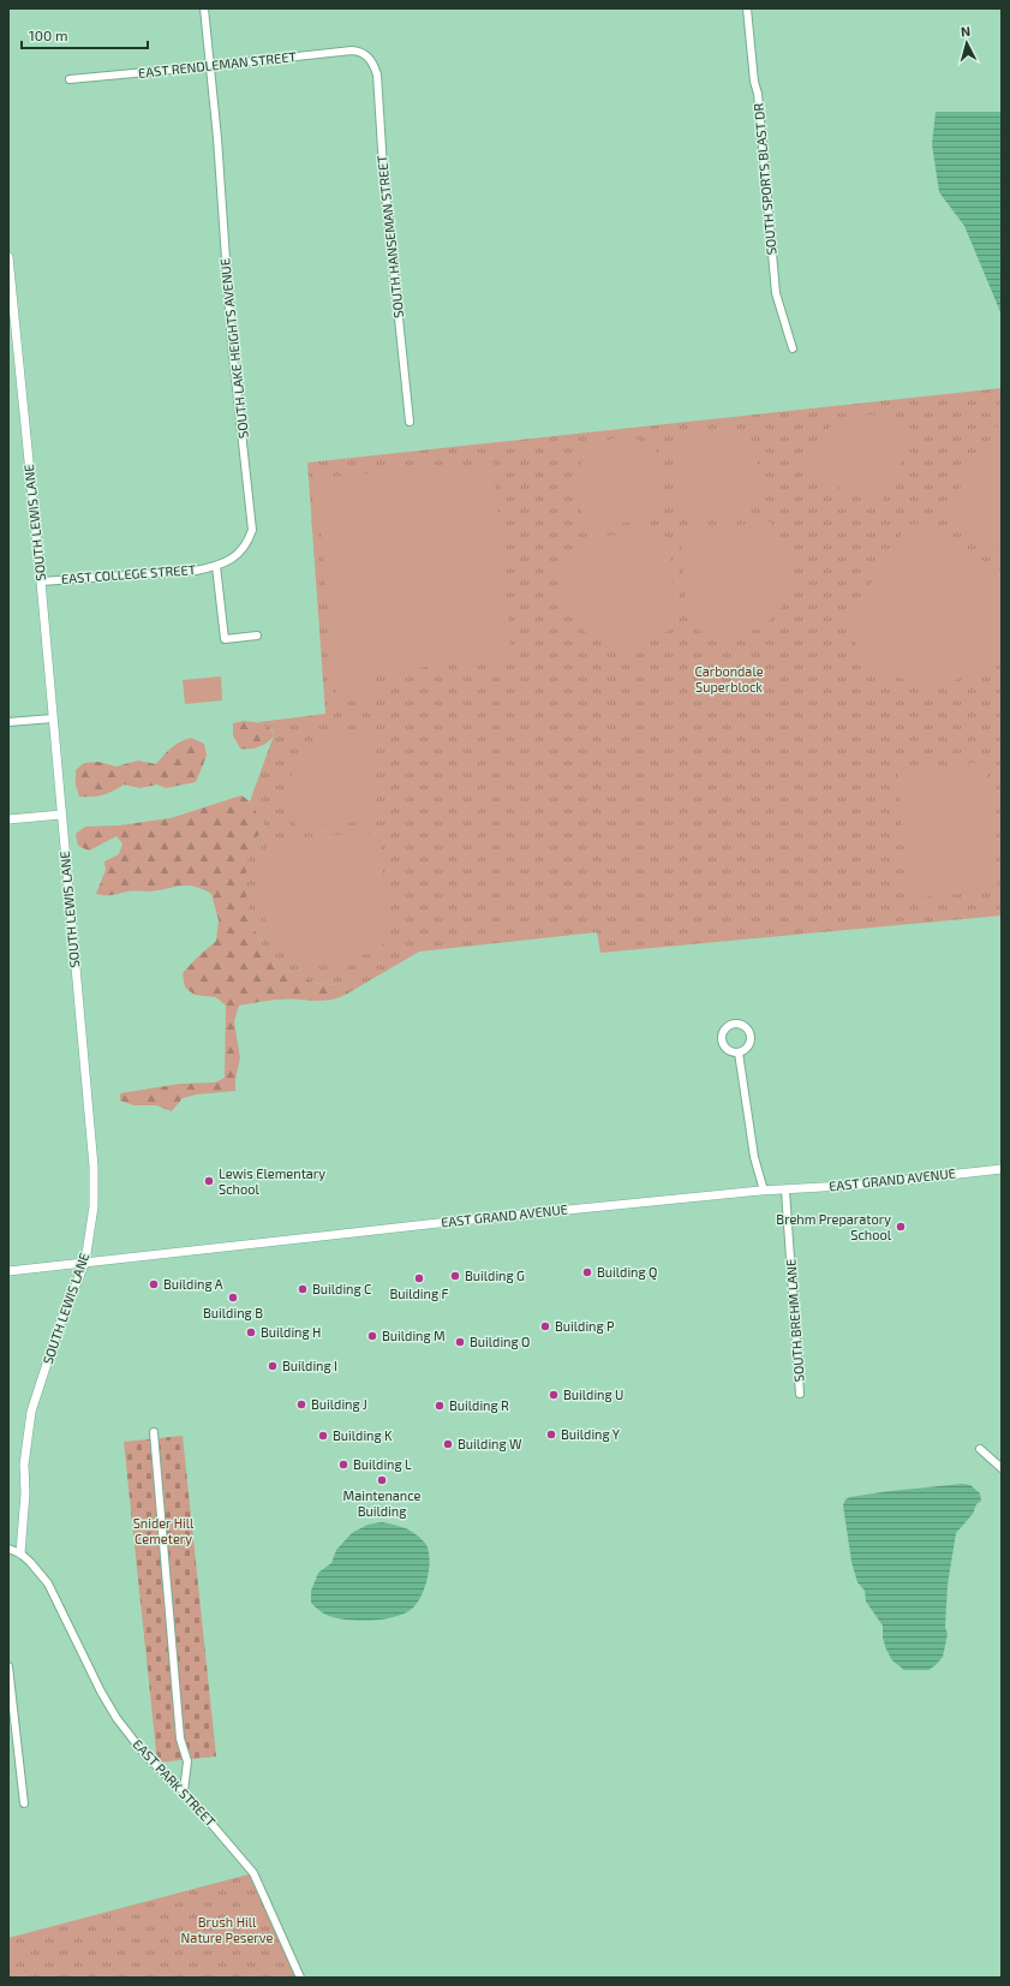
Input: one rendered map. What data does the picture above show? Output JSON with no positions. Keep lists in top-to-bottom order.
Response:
{
  "streets": {
    "street": [
      "EAST RENDLEMAN STREET",
      "SOUTH SPORTS BLAST DR",
      "SOUTH HANSEMAN STREET",
      "SOUTH LAKE HEIGHTS AVENUE",
      "SOUTH LEWIS LANE",
      "EAST COLLEGE STREET",
      "EAST GRAND AVENUE",
      "SOUTH BREHM LANE",
      "EAST PARK STREET"
    ]
  },
  "crossings": [
    ["EAST RENDLEMAN STREET", "SOUTH HANSEMAN STREET"],
    ["EAST RENDLEMAN STREET", "SOUTH LAKE HEIGHTS AVENUE"],
    ["SOUTH LAKE HEIGHTS AVENUE", "EAST COLLEGE STREET"],
    ["SOUTH LEWIS LANE", "EAST COLLEGE STREET"],
    ["SOUTH LEWIS LANE", "EAST GRAND AVENUE"],
    ["SOUTH LEWIS LANE", "EAST PARK STREET"],
    ["EAST GRAND AVENUE", "SOUTH BREHM LANE"]
  ],
  "parks": ["Carbondale Superblock", "Snider Hill Cemetery", "Brush Hill Nature Peserve"],
  "places": [
    "Lewis Elementary School",
    "Brehm Preparatory School",
    "Building Q",
    "Building G",
    "Building F",
    "Building A",
    "Building C",
    "Building B",
    "Building P",
    "Building H",
    "Building M",
    "Building O",
    "Building I",
    "Building U",
    "Building J",
    "Building R",
    "Building Y",
    "Building K",
    "Building W",
    "Building L",
    "Maintenance Building"
  ],
  "scale_bar": "100 m",
  "north": "top"
}
